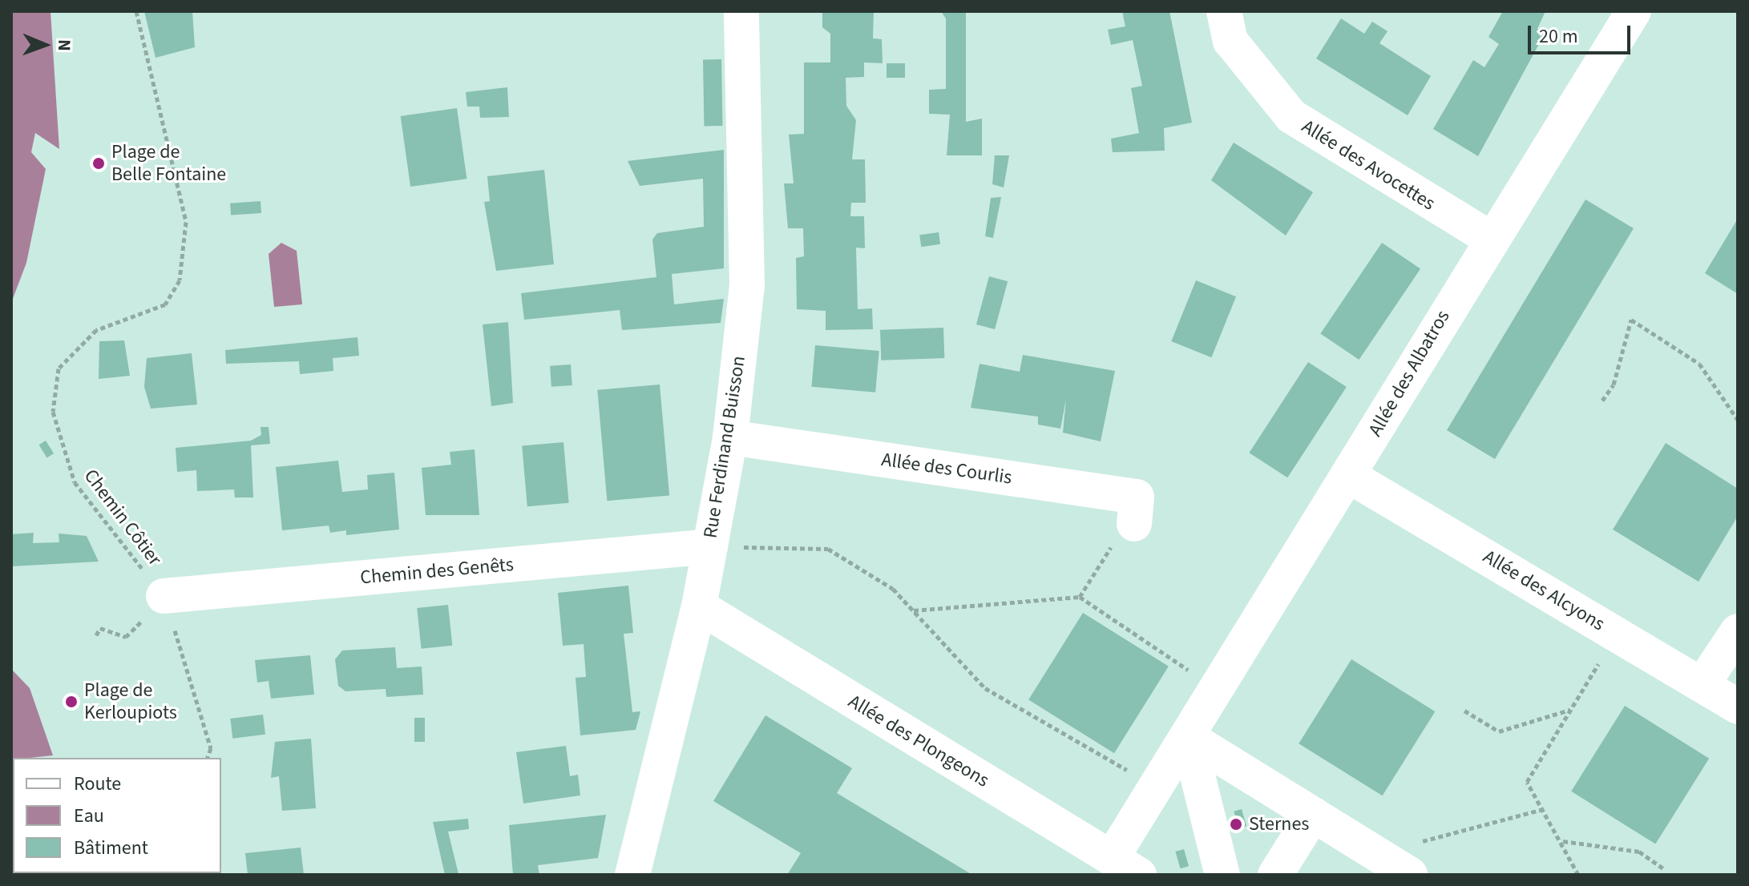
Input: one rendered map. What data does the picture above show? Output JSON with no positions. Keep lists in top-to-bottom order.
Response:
{
  "streets": {
    "street": [
      "Allée des Avocettes",
      "Allée des Albatros",
      "Rue Ferdinand Buisson",
      "Allée des Courlis",
      "Chemin des Genêts",
      "Allée des Alcyons",
      "Allée des Plongeons"
    ],
    "path": ["Chemin Côtier"]
  },
  "crossings": [
    ["Allée des Avocettes", "Allée des Albatros"],
    ["Allée des Albatros", "Allée des Alcyons"],
    ["Allée des Albatros", "Allée des Plongeons"],
    ["Rue Ferdinand Buisson", "Allée des Courlis"],
    ["Rue Ferdinand Buisson", "Chemin des Genêts"],
    ["Rue Ferdinand Buisson", "Allée des Plongeons"],
    ["Chemin Côtier", "Chemin des Genêts"]
  ],
  "places": ["Plage de Belle Fontaine", "Plage de Kerloupiots", "Sternes"],
  "legend": ["Route", "Eau", "Bâtiment"],
  "scale_bar": "20 m",
  "north": "right"
}
